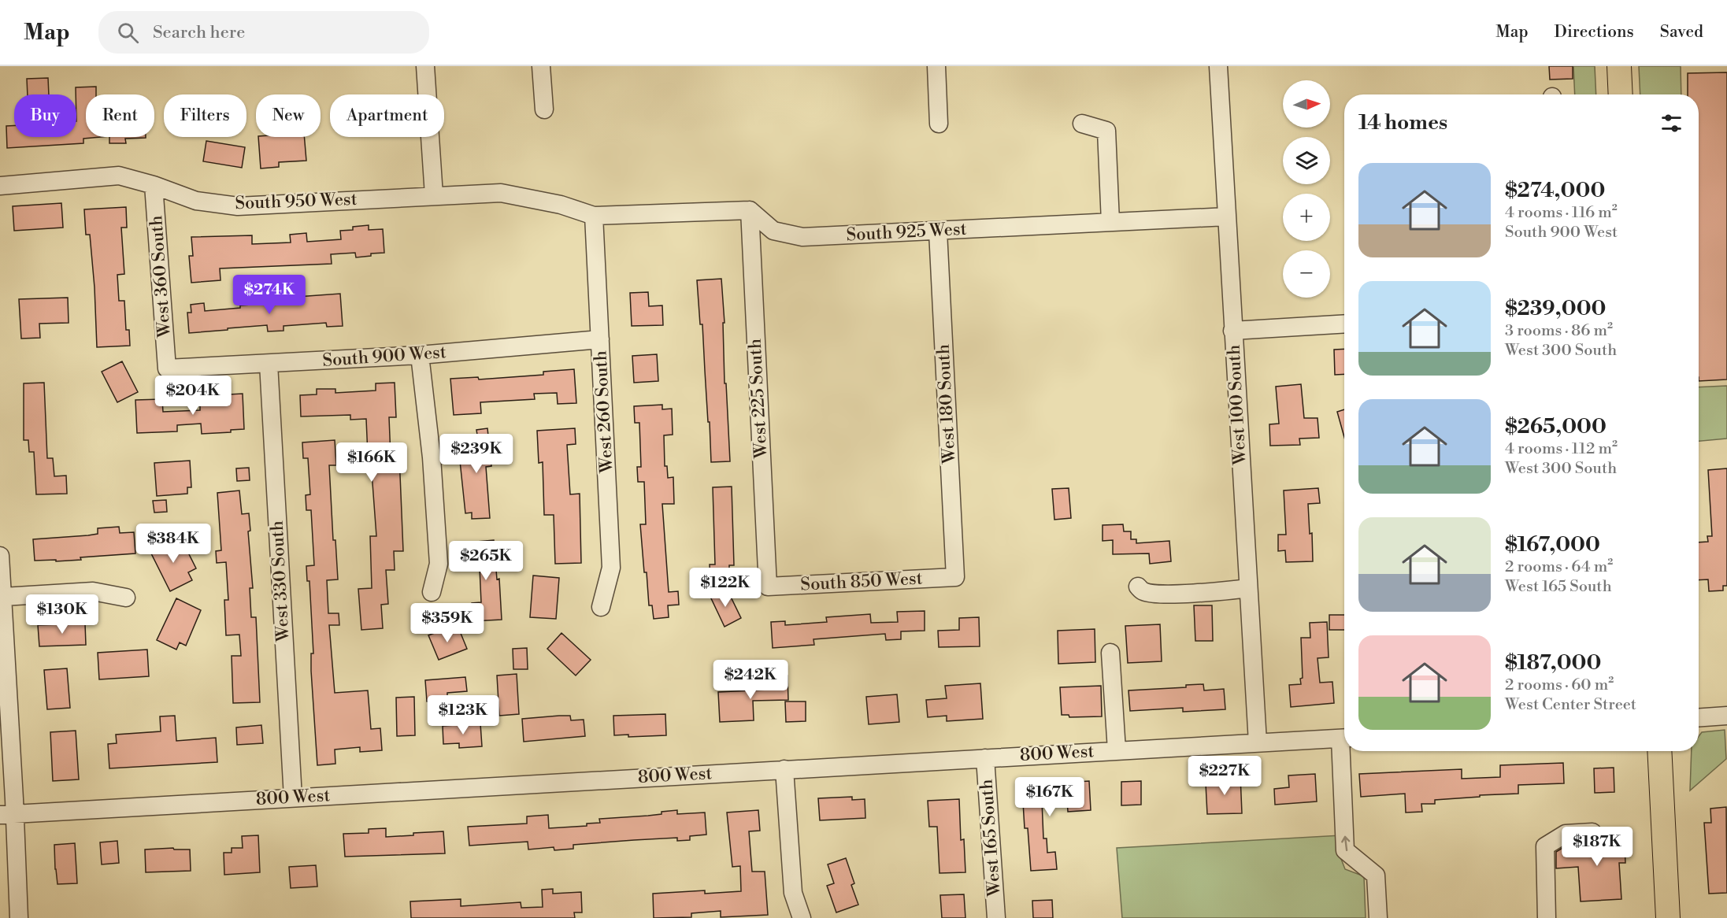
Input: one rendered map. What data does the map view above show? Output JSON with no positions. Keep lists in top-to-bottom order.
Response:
{
  "streets": {
    "street": [
      "South 950 West",
      "South 925 West",
      "West 360 South",
      "South 900 West",
      "West 225 South",
      "West 180 South",
      "West 100 South",
      "West 260 South",
      "West 330 South",
      "South 850 West",
      "800 West",
      "West 165 South"
    ]
  },
  "crossings": [
    ["South 950 West", "West 360 South"],
    ["South 950 West", "West 260 South"],
    ["South 925 West", "West 225 South"],
    ["South 925 West", "West 180 South"],
    ["South 925 West", "West 100 South"],
    ["West 360 South", "South 900 West"],
    ["South 900 West", "West 260 South"],
    ["South 900 West", "West 330 South"],
    ["West 225 South", "South 850 West"],
    ["West 180 South", "South 850 West"],
    ["West 100 South", "800 West"],
    ["West 330 South", "800 West"],
    ["800 West", "West 165 South"]
  ],
  "north": "right",
  "page": {
    "header": "Map",
    "search": "Search here",
    "nav": ["Map", "Directions", "Saved"],
    "map_buttons": ["+", "−"],
    "chip": [
      "Buy",
      "Rent",
      "Filters",
      "New",
      "Apartment"
    ],
    "heading": "14 homes",
    "list": [
      {
        "name": "$274,000",
        "note": "4 rooms · 116 m² · South 900 West"
      },
      {
        "name": "$239,000",
        "note": "3 rooms · 86 m² · West 300 South"
      },
      {
        "name": "$265,000",
        "note": "4 rooms · 112 m² · West 300 South"
      },
      {
        "name": "$167,000",
        "note": "2 rooms · 64 m² · West 165 South"
      },
      {
        "name": "$187,000",
        "note": "2 rooms · 60 m² · West Center Street"
      }
    ],
    "price": [
      "$274K",
      "$204K",
      "$239K",
      "$166K",
      "$384K",
      "$265K",
      "$122K",
      "$130K",
      "$359K",
      "$242K",
      "$123K",
      "$227K",
      "$167K",
      "$187K"
    ]
  }
}
